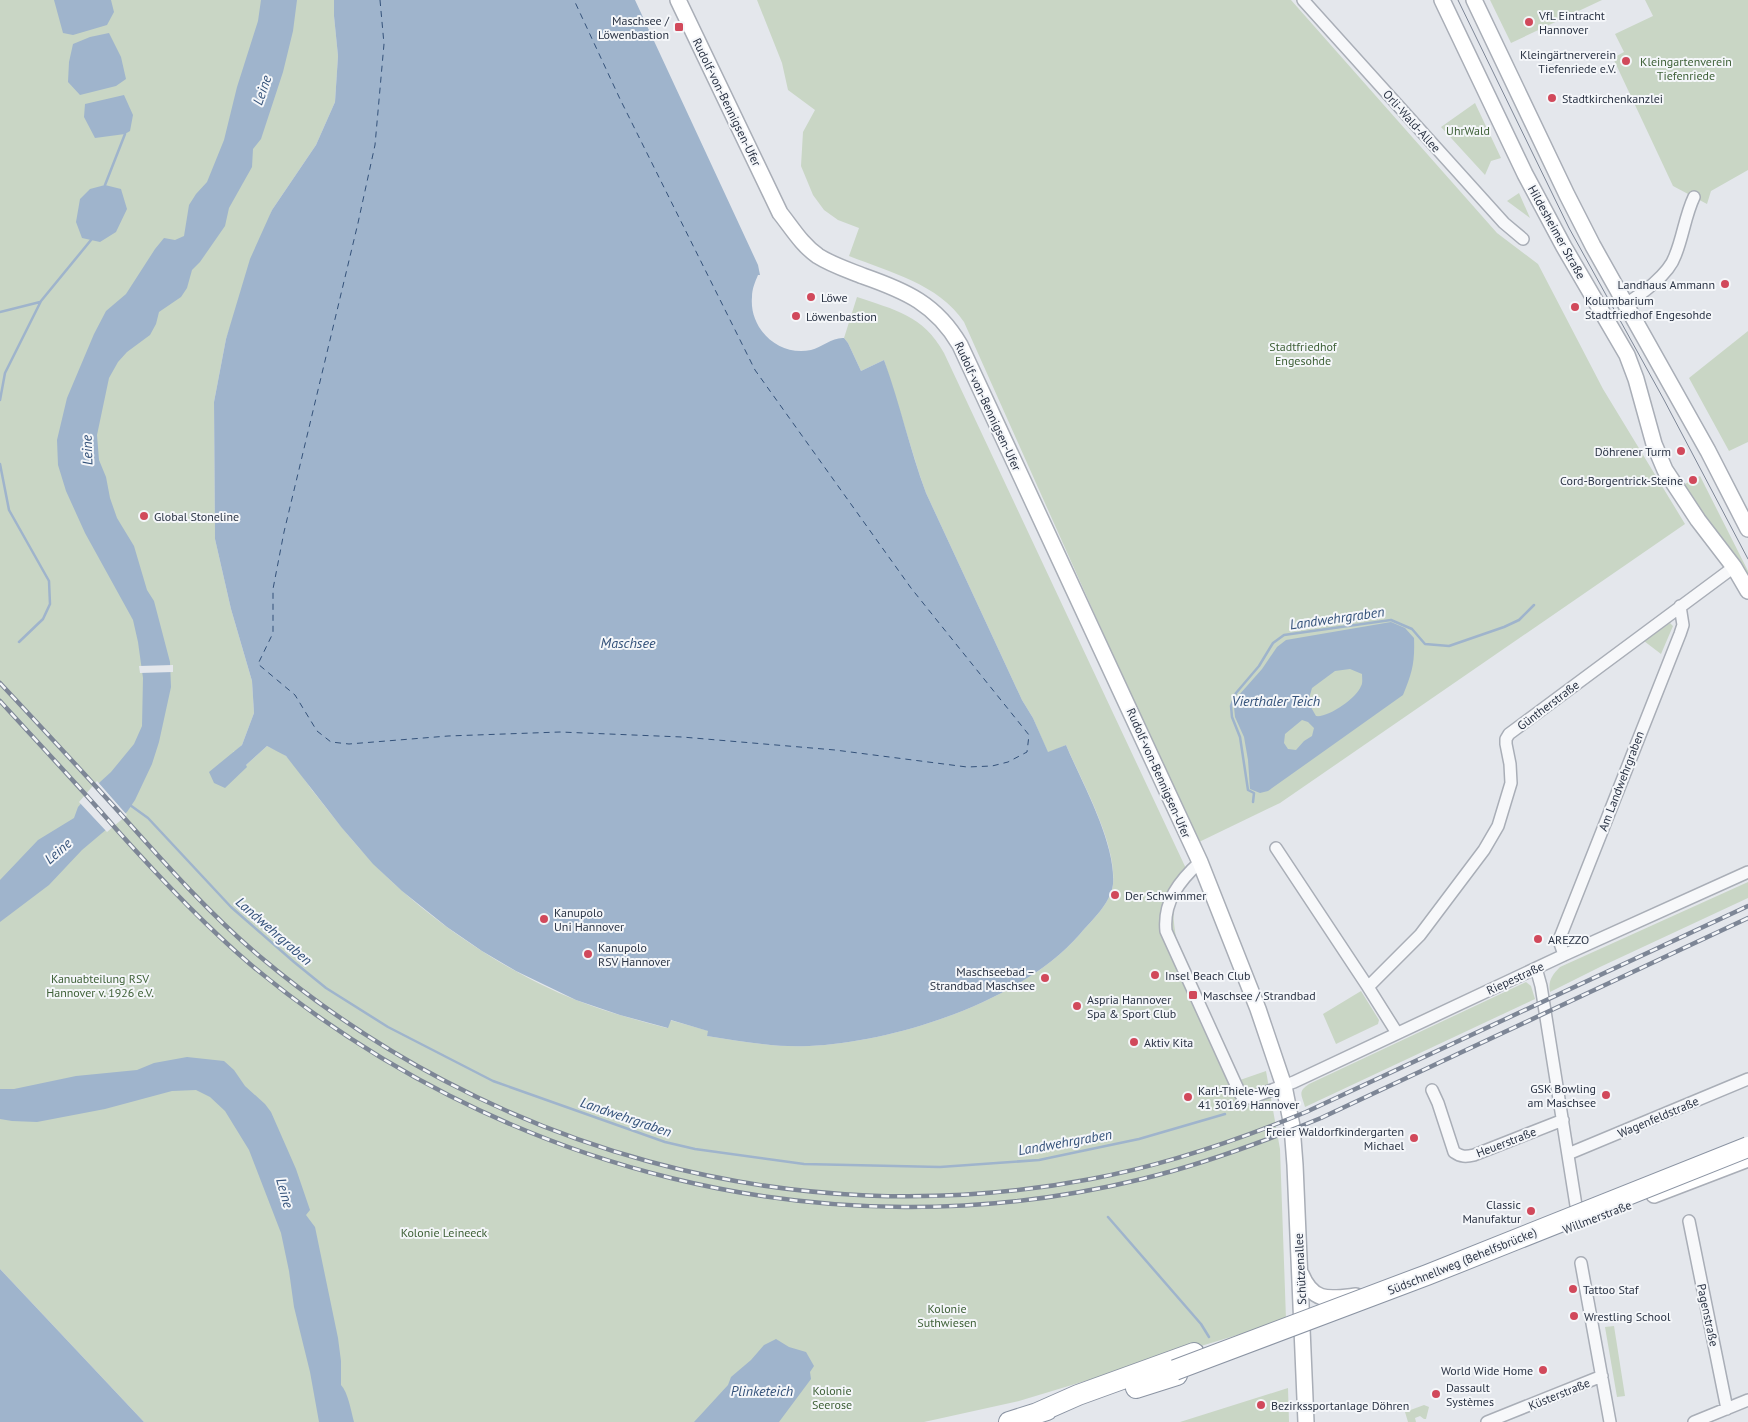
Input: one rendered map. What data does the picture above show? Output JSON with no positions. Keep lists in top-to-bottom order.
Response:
{
  "streets": {
    "highway": ["Südschnellweg (Behelfsbrücke)"],
    "main road": [
      "Rudolf-von-Bennigsen-Ufer",
      "Hildesheimer Straße",
      "Willmerstraße",
      "Schützenallee"
    ],
    "street": [
      "Orli-Wald-Allee",
      "Güntherstraße",
      "Am Landwehrgraben",
      "Riepestraße",
      "Wagenfeldstraße",
      "Heuerstraße",
      "Pagenstraße",
      "Küsterstraße"
    ]
  },
  "crossings": [
    ["Rudolf-von-Bennigsen-Ufer", "Riepestraße"],
    ["Rudolf-von-Bennigsen-Ufer", "Schützenallee"],
    ["Hildesheimer Straße", "Güntherstraße"],
    ["Güntherstraße", "Am Landwehrgraben"],
    ["Am Landwehrgraben", "Riepestraße"],
    ["Willmerstraße", "Schützenallee"]
  ],
  "water": [
    "Leine",
    "Landwehrgraben",
    "Maschsee",
    "Vierthaler Teich",
    "Plinketeich"
  ],
  "parks": [
    "Kleingartenverein Tiefenriede",
    "UhrWald",
    "Stadtfriedhof Engesohde",
    "Kanuabteilung RSV Hannover v. 1926 e.V.",
    "Kolonie Leineeck",
    "Kolonie Suthwiesen",
    "Kolonie Seerose"
  ],
  "places": {
    "other": [
      "VfL Eintracht Hannover",
      "Kleingärtnerverein Tiefenriede e.V.",
      "Stadtkirchenkanzlei",
      "Landhaus Ammann",
      "Löwe",
      "Kolumbarium Stadtfriedhof Engesohde",
      "Löwenbastion",
      "Döhrener Turm",
      "Cord-Borgentrick-Steine",
      "Global Stoneline",
      "Der Schwimmer",
      "Kanupolo Uni Hannover",
      "AREZZO",
      "Kanupolo RSV Hannover",
      "Insel Beach Club",
      "Maschseebad – Strandbad Maschsee",
      "Aspria Hannover Spa & Sport Club",
      "Aktiv Kita",
      "GSK Bowling am Maschsee",
      "Karl-Thiele-Weg 41 30169 Hannover",
      "Freier Waldorfkindergarten Michael",
      "Classic Manufaktur",
      "Tattoo Staf",
      "Wrestling School",
      "World Wide Home",
      "Dassault Systèmes",
      "Bezirkssportanlage Döhren"
    ],
    "transit": ["Maschsee / Löwenbastion", "Maschsee / Strandbad"]
  }
}
